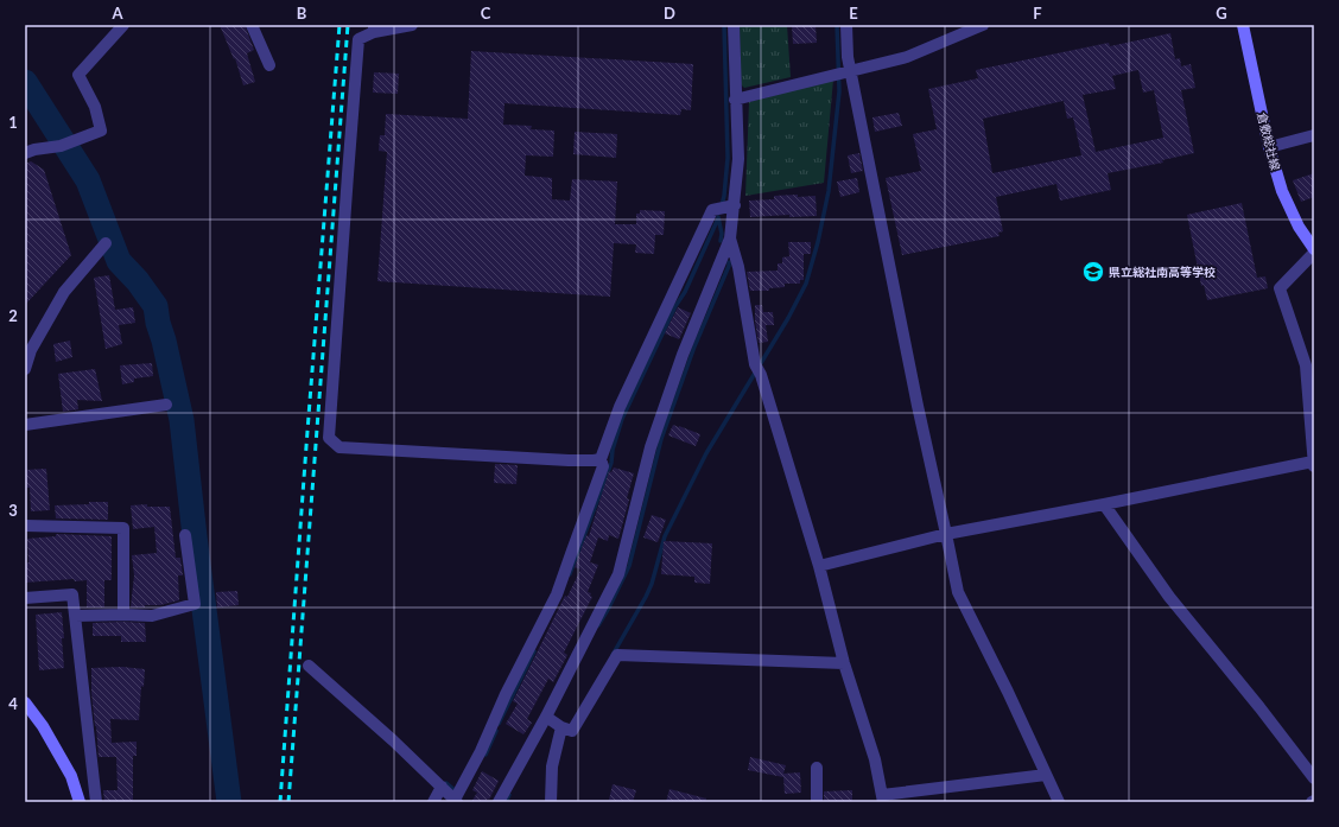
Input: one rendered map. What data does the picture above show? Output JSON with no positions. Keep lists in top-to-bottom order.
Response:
{
  "streets": {
    "main road": ["倉敷総社線"]
  },
  "places": {
    "school or university": ["県立総社南高等学校"]
  },
  "grid": {
    "columns": [
      "A",
      "B",
      "C",
      "D",
      "E",
      "F",
      "G"
    ],
    "rows": [
      "1",
      "2",
      "3",
      "4"
    ]
  }
}
